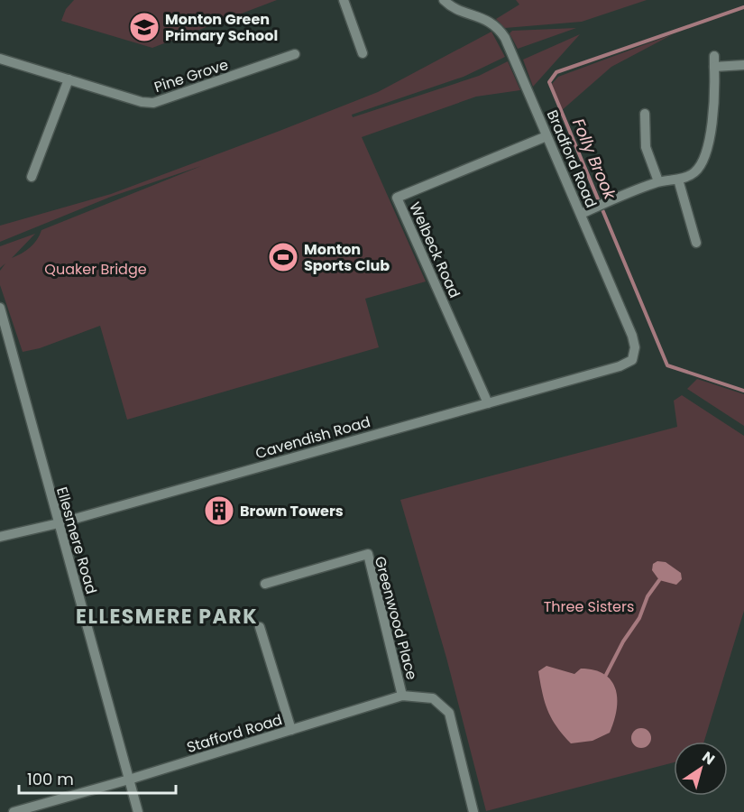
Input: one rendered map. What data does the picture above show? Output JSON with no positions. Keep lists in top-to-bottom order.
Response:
{
  "streets": {
    "street": [
      "Pine Grove",
      "Bradford Road",
      "Welbeck Road",
      "Cavendish Road",
      "Ellesmere Road",
      "Greenwood Place",
      "Stafford Road"
    ]
  },
  "crossings": [
    ["Bradford Road", "Welbeck Road"],
    ["Bradford Road", "Cavendish Road"],
    ["Welbeck Road", "Cavendish Road"],
    ["Cavendish Road", "Ellesmere Road"],
    ["Ellesmere Road", "Stafford Road"],
    ["Greenwood Place", "Stafford Road"]
  ],
  "districts": ["ELLESMERE PARK"],
  "water": ["Folly Brook"],
  "parks": ["Quaker Bridge", "Three Sisters"],
  "places": {
    "school or university": ["Monton Green Primary School"],
    "sports": ["Monton Sports Club"],
    "building": ["Brown Towers"]
  },
  "scale_bar": "100 m",
  "north": "top right"
}
